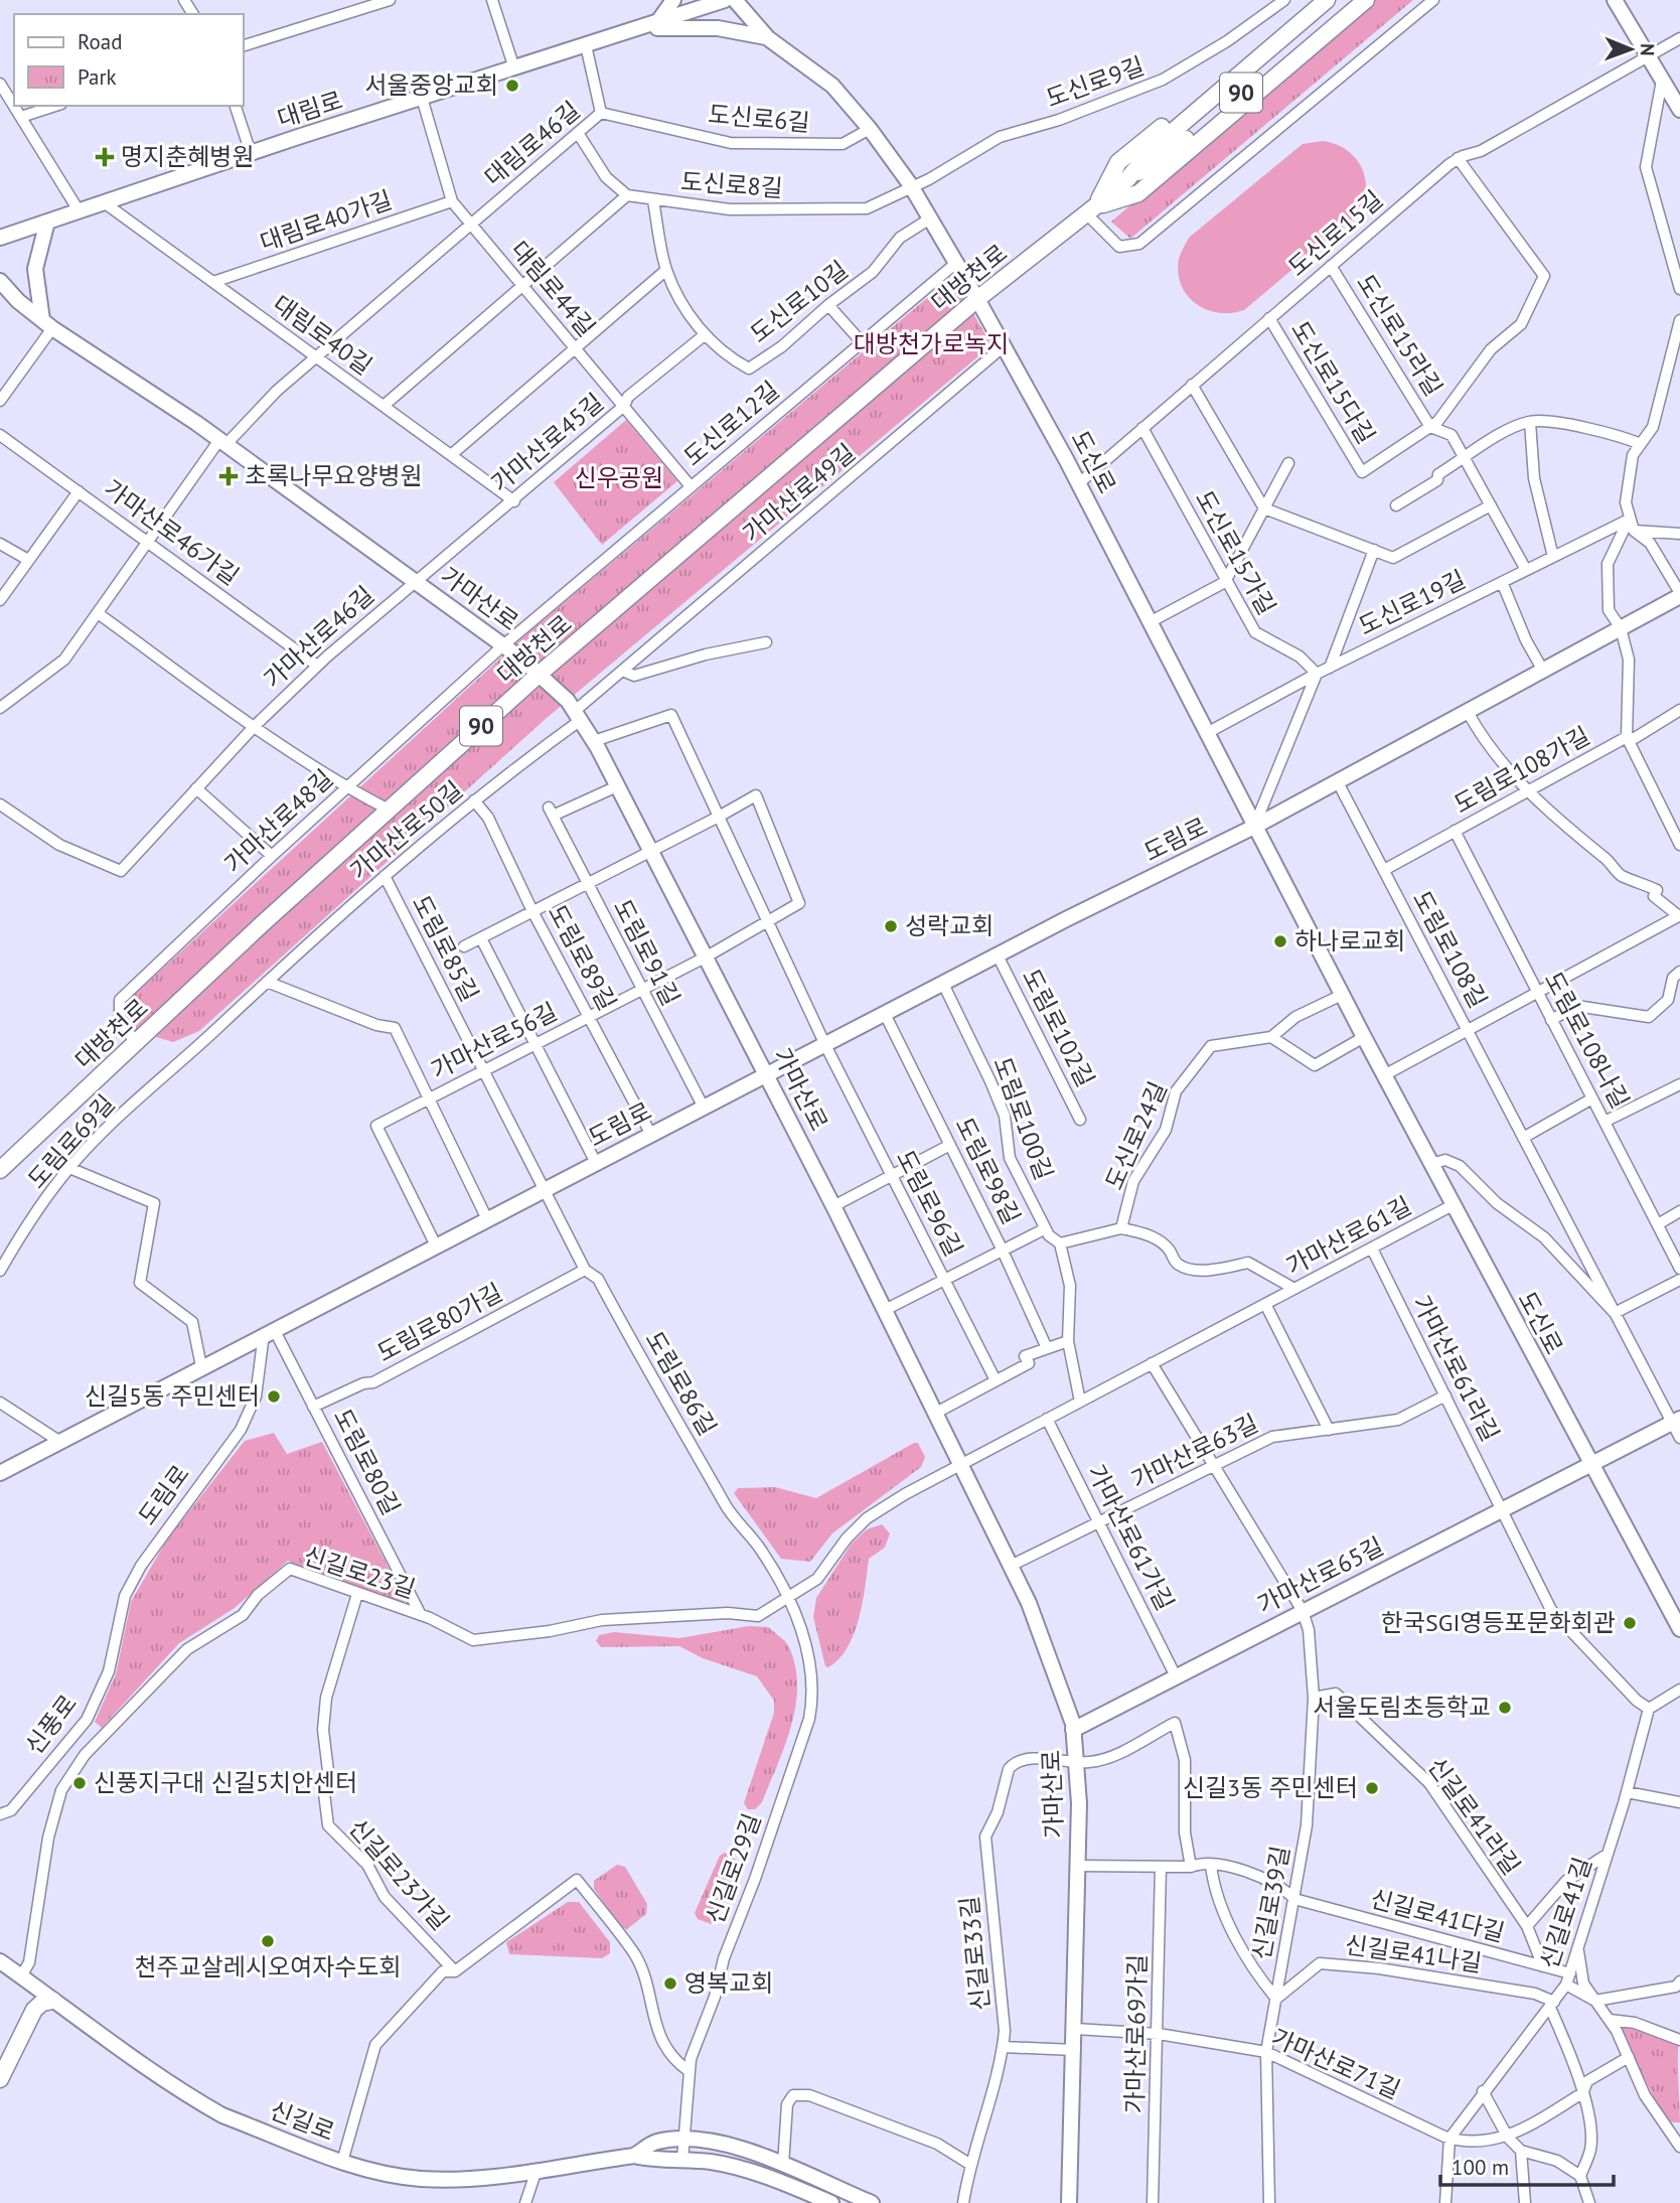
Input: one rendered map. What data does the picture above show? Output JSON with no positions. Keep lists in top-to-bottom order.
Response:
{
  "streets": {
    "main road": [
      "90",
      "대림로",
      "대방천로",
      "도신로",
      "가마산로",
      "도림로",
      "가마산로65길",
      "신길로"
    ],
    "street": [
      "도신로9길",
      "도신로6길",
      "대림로46길",
      "도신로8길",
      "대림로40가길",
      "도신로15길",
      "대림로44길",
      "도신로10길",
      "대림로40길",
      "도신로15라길",
      "도신로15다길",
      "도신로12길",
      "가마산로45길",
      "가마산로49길",
      "가마산로46가길",
      "도신로15가길",
      "도신로19길",
      "가마산로46길",
      "도림로108가길",
      "가마산로48길",
      "가마산로50길",
      "도림로85길",
      "도림로108길",
      "도림로91길",
      "도림로89길",
      "도림로102길",
      "도림로108나길",
      "가마산로56길",
      "도림로100길",
      "도신로24길",
      "도림로69길",
      "도림로98길",
      "도림로96길",
      "가마산로61길",
      "도림로80가길",
      "가마산로61라길",
      "도림로86길",
      "가마산로63길",
      "도림로80길",
      "가마산로61가길",
      "신길로23길",
      "신풍로",
      "신길로41라길",
      "신길로29길",
      "신길로23가길",
      "신길로39길",
      "신길로41길",
      "신길로41다길",
      "신길로33길",
      "신길로41나길",
      "가마산로69가길",
      "가마산로71길"
    ]
  },
  "crossings": [
    ["도신로9길", "도신로8길"],
    ["도신로9길", "도신로"],
    ["대림로", "대림로46길"],
    ["대림로", "대림로44길"],
    ["대림로", "대림로40길"],
    ["도신로6길", "대림로46길"],
    ["도신로6길", "도신로"],
    ["대림로46길", "대림로44길"],
    ["대림로46길", "대림로40길"],
    ["대림로46길", "가마산로"],
    ["도신로8길", "도신로10길"],
    ["도신로8길", "도신로"],
    ["대림로40가길", "대림로44길"],
    ["대림로40가길", "대림로40길"],
    ["도신로15길", "도신로15라길"],
    ["도신로15길", "도신로15다길"],
    ["도신로15길", "도신로"],
    ["도신로15길", "도신로15가길"],
    ["대방천로", "도신로"],
    ["대방천로", "가마산로"],
    ["대방천로", "가마산로48길"],
    ["대림로44길", "도신로12길"],
    ["대림로44길", "가마산로45길"],
    ["도신로10길", "가마산로45길"],
    ["도신로10길", "도신로"],
    ["대림로40길", "가마산로45길"],
    ["도신로15라길", "도신로15다길"],
    ["도신로12길", "도신로"],
    ["도신로12길", "가마산로"],
    ["도신로12길", "가마산로48길"],
    ["가마산로45길", "가마산로"],
    ["가마산로45길", "가마산로46길"],
    ["도신로", "가마산로49길"],
    ["도신로", "도신로19길"],
    ["도신로", "도림로"],
    ["도신로", "가마산로61길"],
    ["도신로", "가마산로65길"],
    ["가마산로49길", "가마산로"],
    ["가마산로49길", "가마산로50길"],
    ["가마산로46가길", "가마산로46길"],
    ["도신로15가길", "도신로19길"],
    ["가마산로", "가마산로46길"],
    ["가마산로", "가마산로48길"],
    ["가마산로", "가마산로50길"],
    ["가마산로", "도림로"],
    ["가마산로", "도림로91길"],
    ["가마산로", "가마산로56길"],
    ["가마산로", "가마산로61길"],
    ["가마산로", "가마산로63길"],
    ["가마산로", "신길로23길"],
    ["가마산로", "가마산로65길"],
    ["가마산로", "신길로33길"],
    ["가마산로", "가마산로71길"],
    ["도림로108가길", "도림로108길"],
    ["도림로108가길", "도림로108나길"],
    ["가마산로50길", "도림로85길"],
    ["가마산로50길", "도림로89길"],
    ["가마산로50길", "도림로69길"],
    ["도림로", "도림로85길"],
    ["도림로", "도림로108길"],
    ["도림로", "도림로91길"],
    ["도림로", "도림로89길"],
    ["도림로", "도림로102길"],
    ["도림로", "가마산로56길"],
    ["도림로", "도림로100길"],
    ["도림로", "도림로98길"],
    ["도림로", "도림로96길"],
    ["도림로", "도림로86길"],
    ["도림로", "도림로80길"],
    ["도림로", "신풍로"],
    ["도림로85길", "가마산로56길"],
    ["도림로85길", "도림로86길"],
    ["도림로108길", "가마산로65길"],
    ["도림로91길", "가마산로56길"],
    ["도림로89길", "가마산로56길"],
    ["가마산로61길", "가마산로61라길"],
    ["가마산로61길", "가마산로63길"],
    ["가마산로61길", "가마산로61가길"],
    ["가마산로61길", "신길로23길"],
    ["도림로80가길", "도림로86길"],
    ["도림로80가길", "도림로80길"],
    ["가마산로61라길", "가마산로63길"],
    ["가마산로61라길", "가마산로65길"],
    ["도림로86길", "신길로23길"],
    ["도림로86길", "신길로29길"],
    ["가마산로63길", "가마산로61가길"],
    ["도림로80길", "신길로23길"],
    ["가마산로61가길", "가마산로65길"],
    ["신길로23길", "신길로29길"],
    ["신길로23길", "신길로23가길"],
    ["신길로23길", "신길로"],
    ["가마산로65길", "신길로39길"],
    ["신길로41라길", "신길로39길"],
    ["신길로41라길", "신길로41다길"],
    ["신길로29길", "신길로"],
    ["신길로39길", "신길로41다길"],
    ["신길로39길", "신길로41나길"],
    ["신길로39길", "가마산로71길"],
    ["신길로41길", "신길로41다길"],
    ["신길로41길", "신길로41나길"],
    ["신길로41길", "가마산로71길"],
    ["가마산로69가길", "가마산로71길"]
  ],
  "parks": ["대방천가로녹지", "신우공원"],
  "places": {
    "other": [
      "서울중앙교회",
      "성락교회",
      "하나로교회",
      "신길5동 주민센터",
      "한국SGI영등포문화회관",
      "서울도림초등학교",
      "신풍지구대 신길5치안센터",
      "신길3동 주민센터",
      "천주교살레시오여자수도회",
      "영복교회"
    ],
    "health": ["명지춘혜병원", "초록나무요양병원"]
  },
  "legend": ["Road", "Park"],
  "scale_bar": "100 m",
  "north": "right"
}
